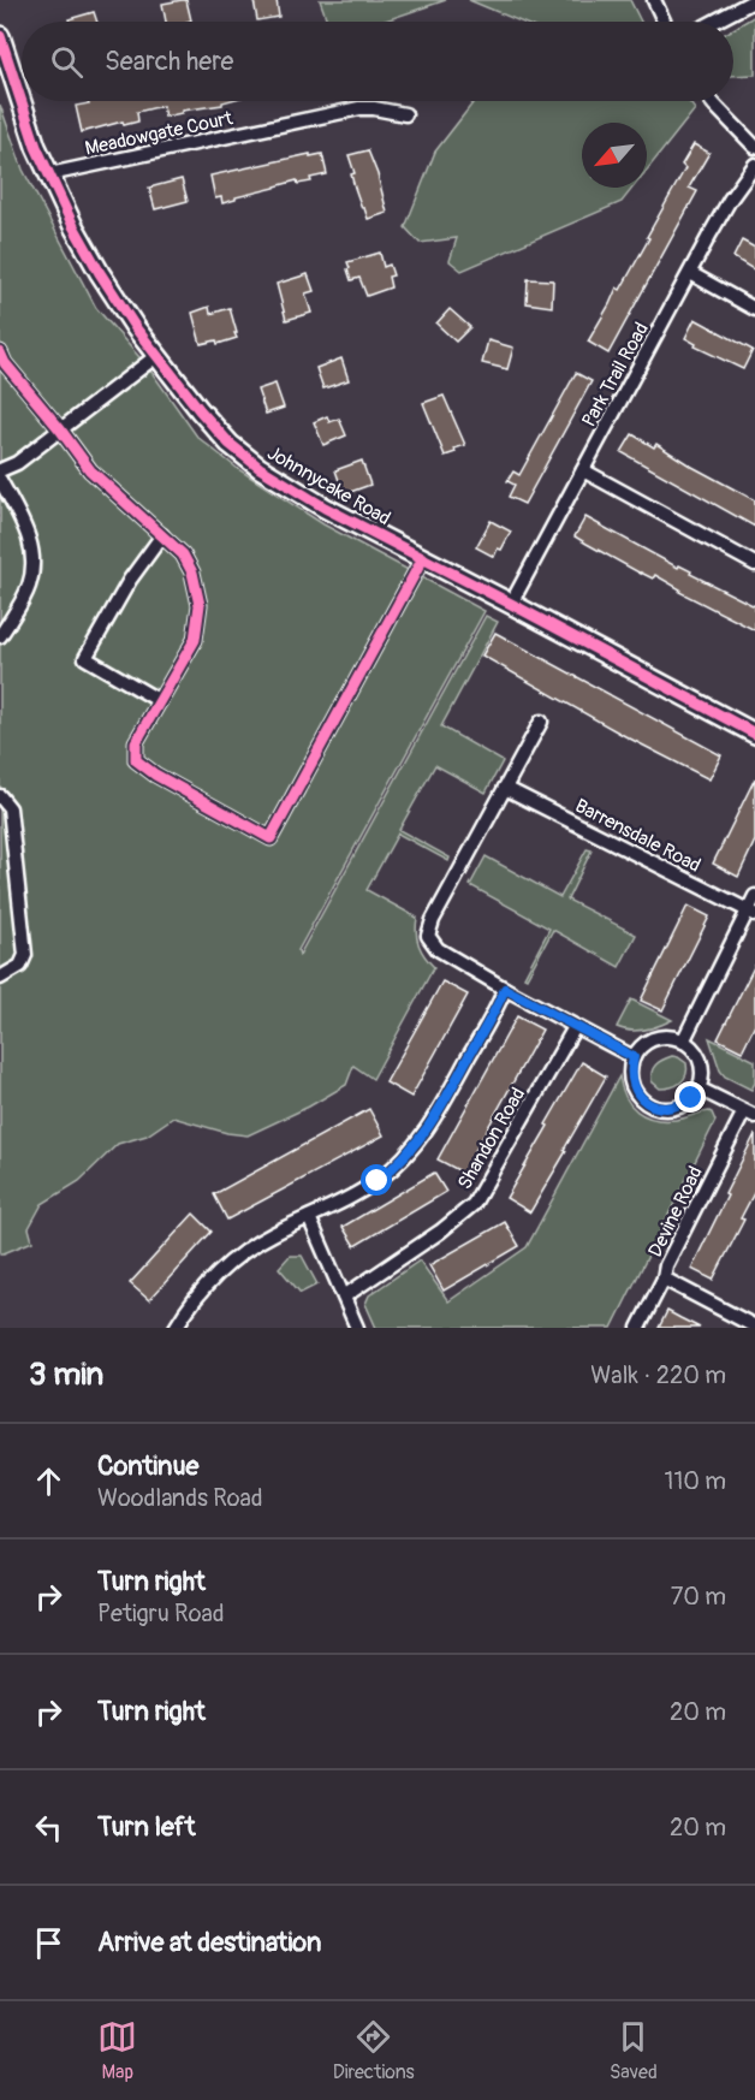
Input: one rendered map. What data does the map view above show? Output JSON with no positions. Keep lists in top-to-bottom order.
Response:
{
  "streets": {
    "street": [
      "Meadowgate Court",
      "Park Trail Road",
      "Johnnycake Road",
      "Barrensdale Road",
      "Shandon Road",
      "Devine Road"
    ]
  },
  "crossings": [
    ["Meadowgate Court", "Johnnycake Road"],
    ["Park Trail Road", "Johnnycake Road"]
  ],
  "north": "bottom left",
  "page": {
    "search": "Search here",
    "heading": ["3 min", "Walk · 220 m"],
    "list": [
      ["Continue", "Woodlands Road", "110 m"],
      ["Turn right", "Petigru Road", "70 m"],
      ["Turn right", "20 m"],
      ["Turn left", "20 m"],
      "Arrive at destination"
    ],
    "nav": ["Map", "Directions", "Saved"]
  }
}
